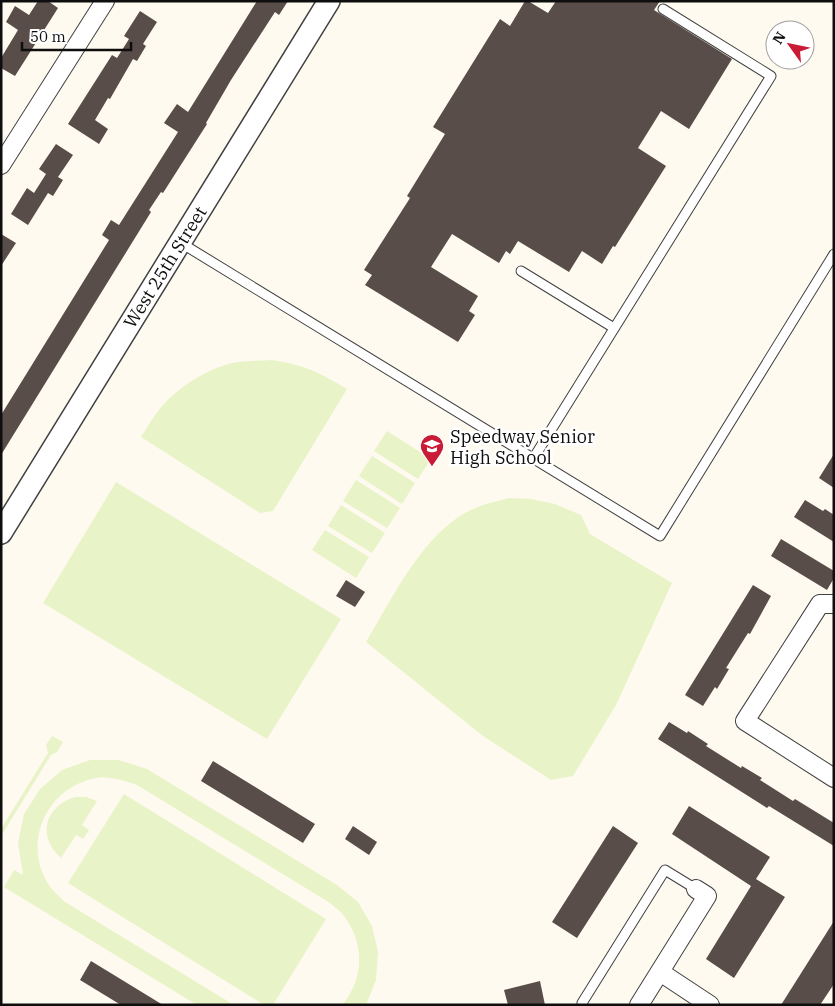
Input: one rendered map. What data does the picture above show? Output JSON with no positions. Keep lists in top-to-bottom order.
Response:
{
  "streets": {
    "street": ["West 25th Street"]
  },
  "places": {
    "school or university": ["Speedway Senior High School"]
  },
  "scale_bar": "50 m",
  "north": "top left"
}
